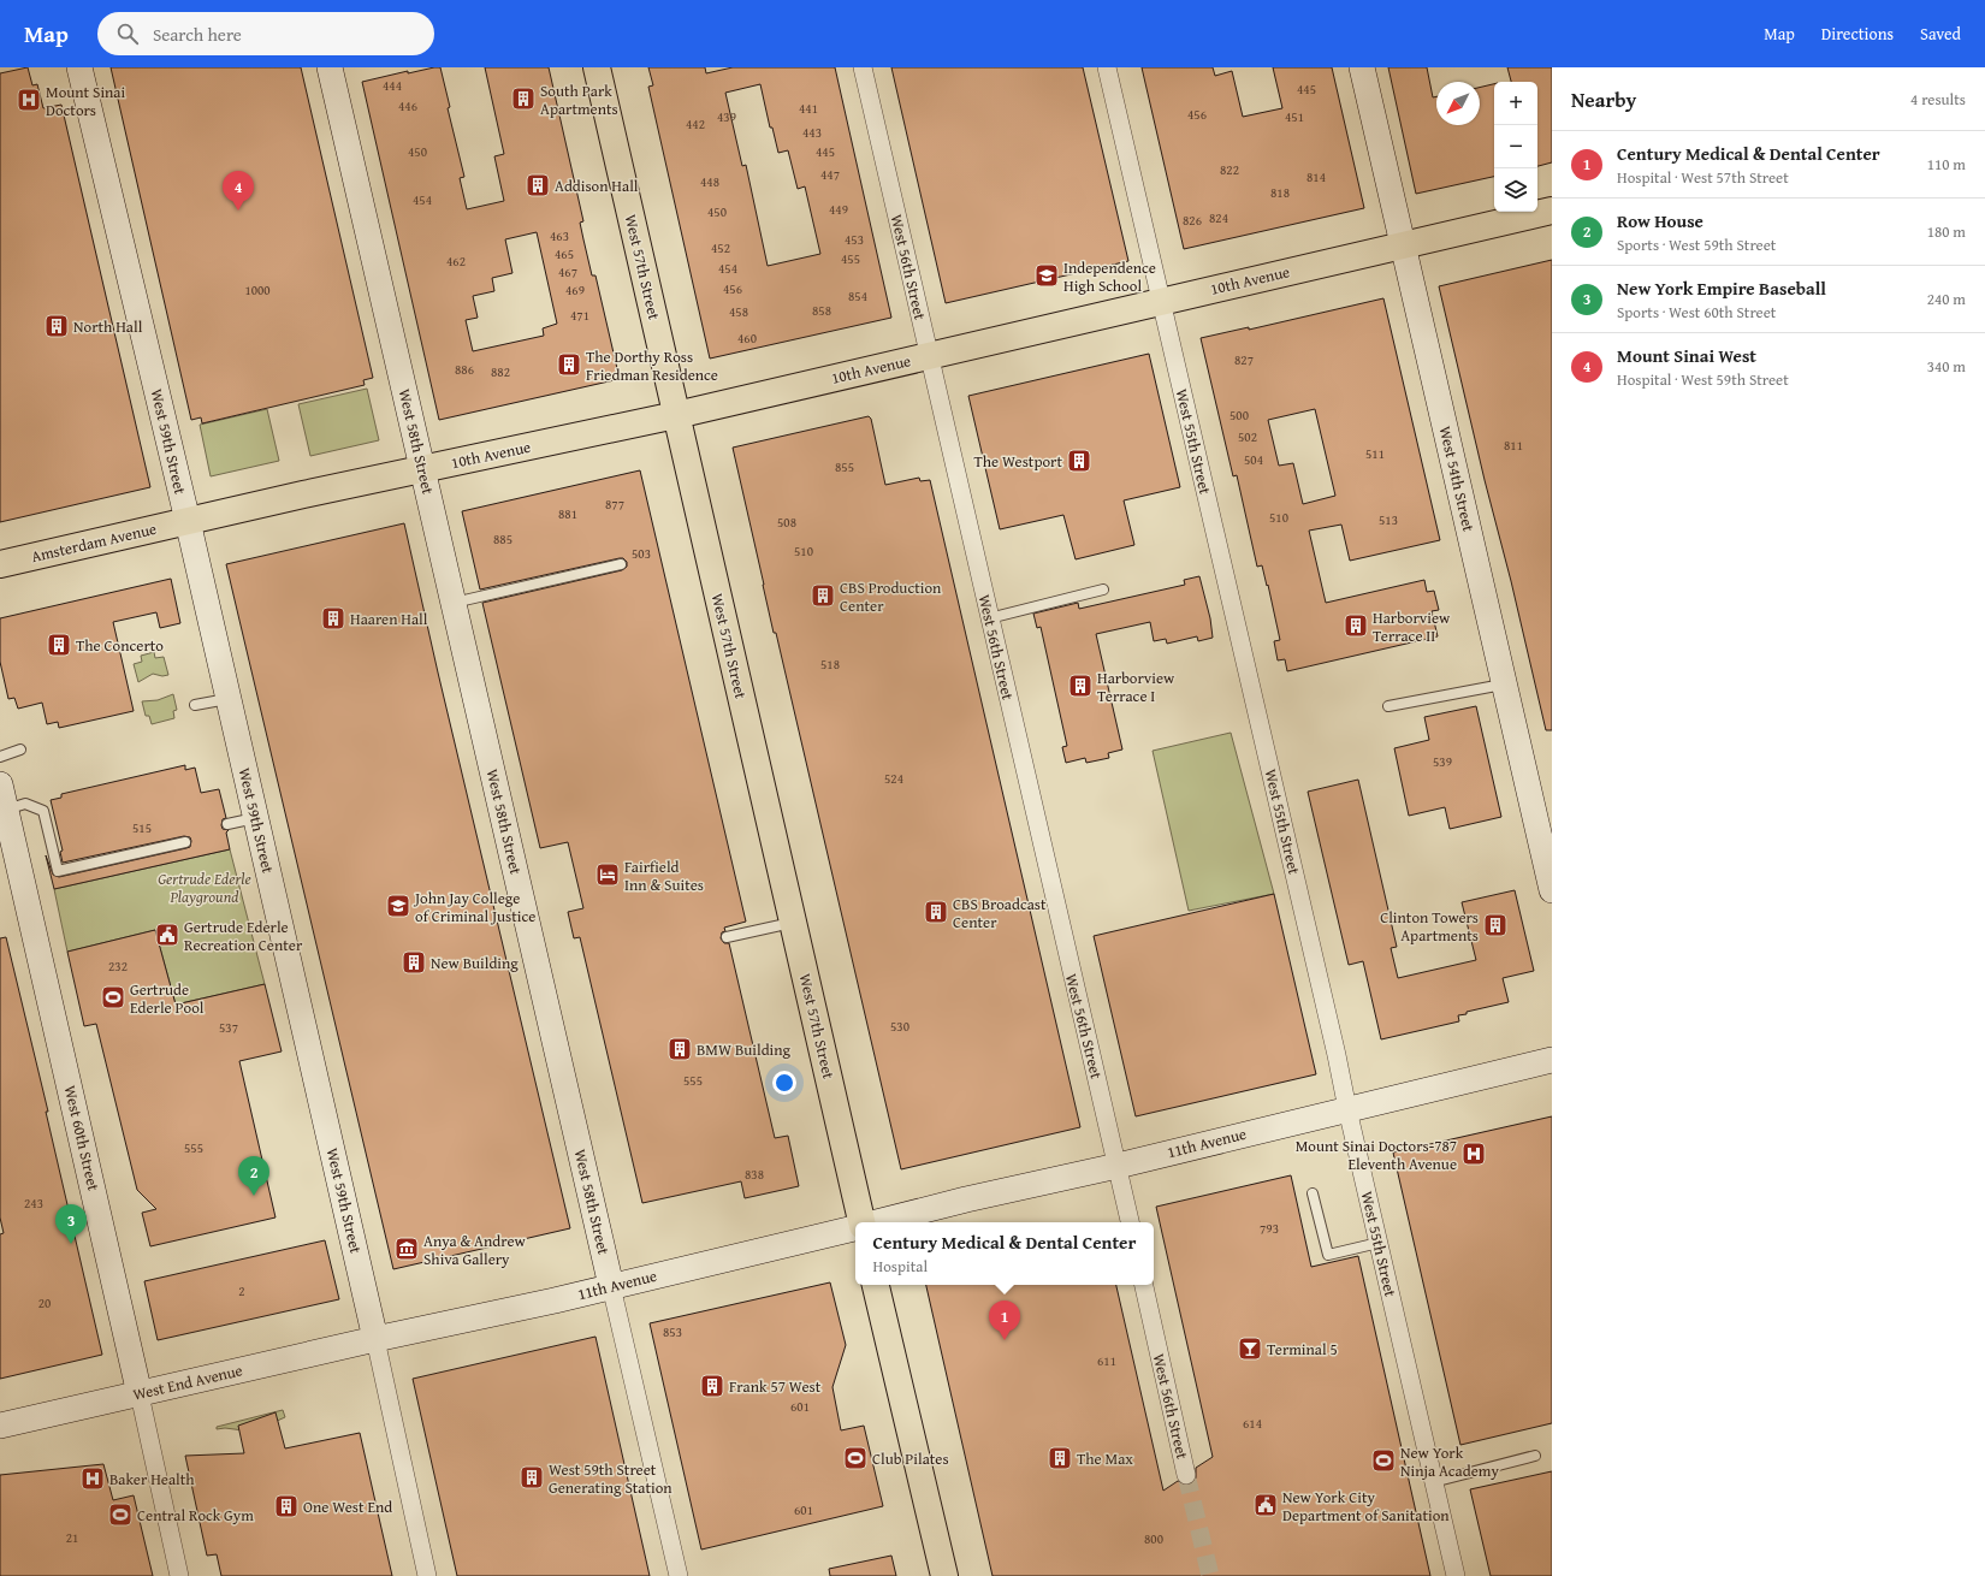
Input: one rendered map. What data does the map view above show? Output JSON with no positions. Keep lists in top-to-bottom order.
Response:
{
  "streets": {
    "main road": ["West 57th Street", "10th Avenue", "Amsterdam Avenue"],
    "street": [
      "West 56th Street",
      "West 59th Street",
      "West 58th Street",
      "West 55th Street",
      "West 54th Street",
      "West 60th Street",
      "11th Avenue",
      "West End Avenue"
    ]
  },
  "crossings": [
    ["West 57th Street", "10th Avenue"],
    ["West 56th Street", "10th Avenue"],
    ["West 56th Street", "11th Avenue"],
    ["10th Avenue", "West 59th Street"],
    ["10th Avenue", "West 58th Street"],
    ["10th Avenue", "West 55th Street"],
    ["10th Avenue", "West 54th Street"],
    ["10th Avenue", "Amsterdam Avenue"],
    ["West 59th Street", "Amsterdam Avenue"],
    ["West 59th Street", "11th Avenue"],
    ["West 59th Street", "West End Avenue"],
    ["West 58th Street", "11th Avenue"],
    ["West 55th Street", "11th Avenue"],
    ["West 60th Street", "West End Avenue"],
    ["11th Avenue", "West End Avenue"]
  ],
  "parks": ["Gertrude Ederle Playground"],
  "places": {
    "building": [
      "South Park Apartments",
      "Addison Hall",
      "North Hall",
      "The Dorthy Ross Friedman Residence",
      "The Westport",
      "CBS Production Center",
      "Haaren Hall",
      "Harborview Terrace II",
      "The Concerto",
      "Harborview Terrace I",
      "CBS Broadcast Center",
      "Clinton Towers Apartments",
      "New Building",
      "BMW Building",
      "Frank 57 West",
      "The Max",
      "West 59th Street Generating Station",
      "One West End"
    ],
    "hospital": ["Mount Sinai Doctors", "Mount Sinai Doctors-787 Eleventh Avenue", "Baker Health"],
    "school or university": ["Independence High School", "John Jay College of Criminal Justice"],
    "hotel": ["Fairfield Inn & Suites"],
    "public building": ["Gertrude Ederle Recreation Center", "New York City Department of Sanitation"],
    "sports": [
      "Gertrude Ederle Pool",
      "Club Pilates",
      "New York Ninja Academy",
      "Central Rock Gym"
    ],
    "museum": ["Anya & Andrew Shiva Gallery"],
    "bar": ["Terminal 5"]
  },
  "house_numbers": [
    "444",
    "445",
    "446",
    "441",
    "456",
    "439",
    "451",
    "442",
    "443",
    "450",
    "445",
    "822",
    "447",
    "814",
    "448",
    "818",
    "454",
    "449",
    "450",
    "824",
    "826",
    "463",
    "453",
    "452",
    "465",
    "455",
    "462",
    "454",
    "467",
    "456",
    "1000",
    "469",
    "854",
    "858",
    "458",
    "471",
    "460",
    "827",
    "886",
    "882",
    "500",
    "502",
    "811",
    "511",
    "504",
    "855",
    "877",
    "881",
    "510",
    "513",
    "508",
    "885",
    "510",
    "503",
    "518",
    "539",
    "524",
    "515",
    "232",
    "530",
    "537",
    "555",
    "555",
    "838",
    "243",
    "793",
    "2",
    "20",
    "853",
    "611",
    "601",
    "614",
    "601",
    "21",
    "800"
  ],
  "north": "bottom left",
  "page": {
    "header": "Map",
    "search": "Search here",
    "nav": ["Map", "Directions", "Saved"],
    "heading": ["Nearby", "4 results"],
    "map_buttons": ["+", "−"],
    "list": [
      {
        "mark": "1",
        "name": "Century Medical & Dental Center",
        "note": "Hospital · West 57th Street",
        "value": "110 m"
      },
      {
        "mark": "2",
        "name": "Row House",
        "note": "Sports · West 59th Street",
        "value": "180 m"
      },
      {
        "mark": "3",
        "name": "New York Empire Baseball",
        "note": "Sports · West 60th Street",
        "value": "240 m"
      },
      {
        "mark": "4",
        "name": "Mount Sinai West",
        "note": "Hospital · West 59th Street",
        "value": "340 m"
      }
    ],
    "pins": [
      "4",
      "2",
      "3",
      "1"
    ],
    "popup": ["Century Medical & Dental Center", "Hospital"]
  }
}
